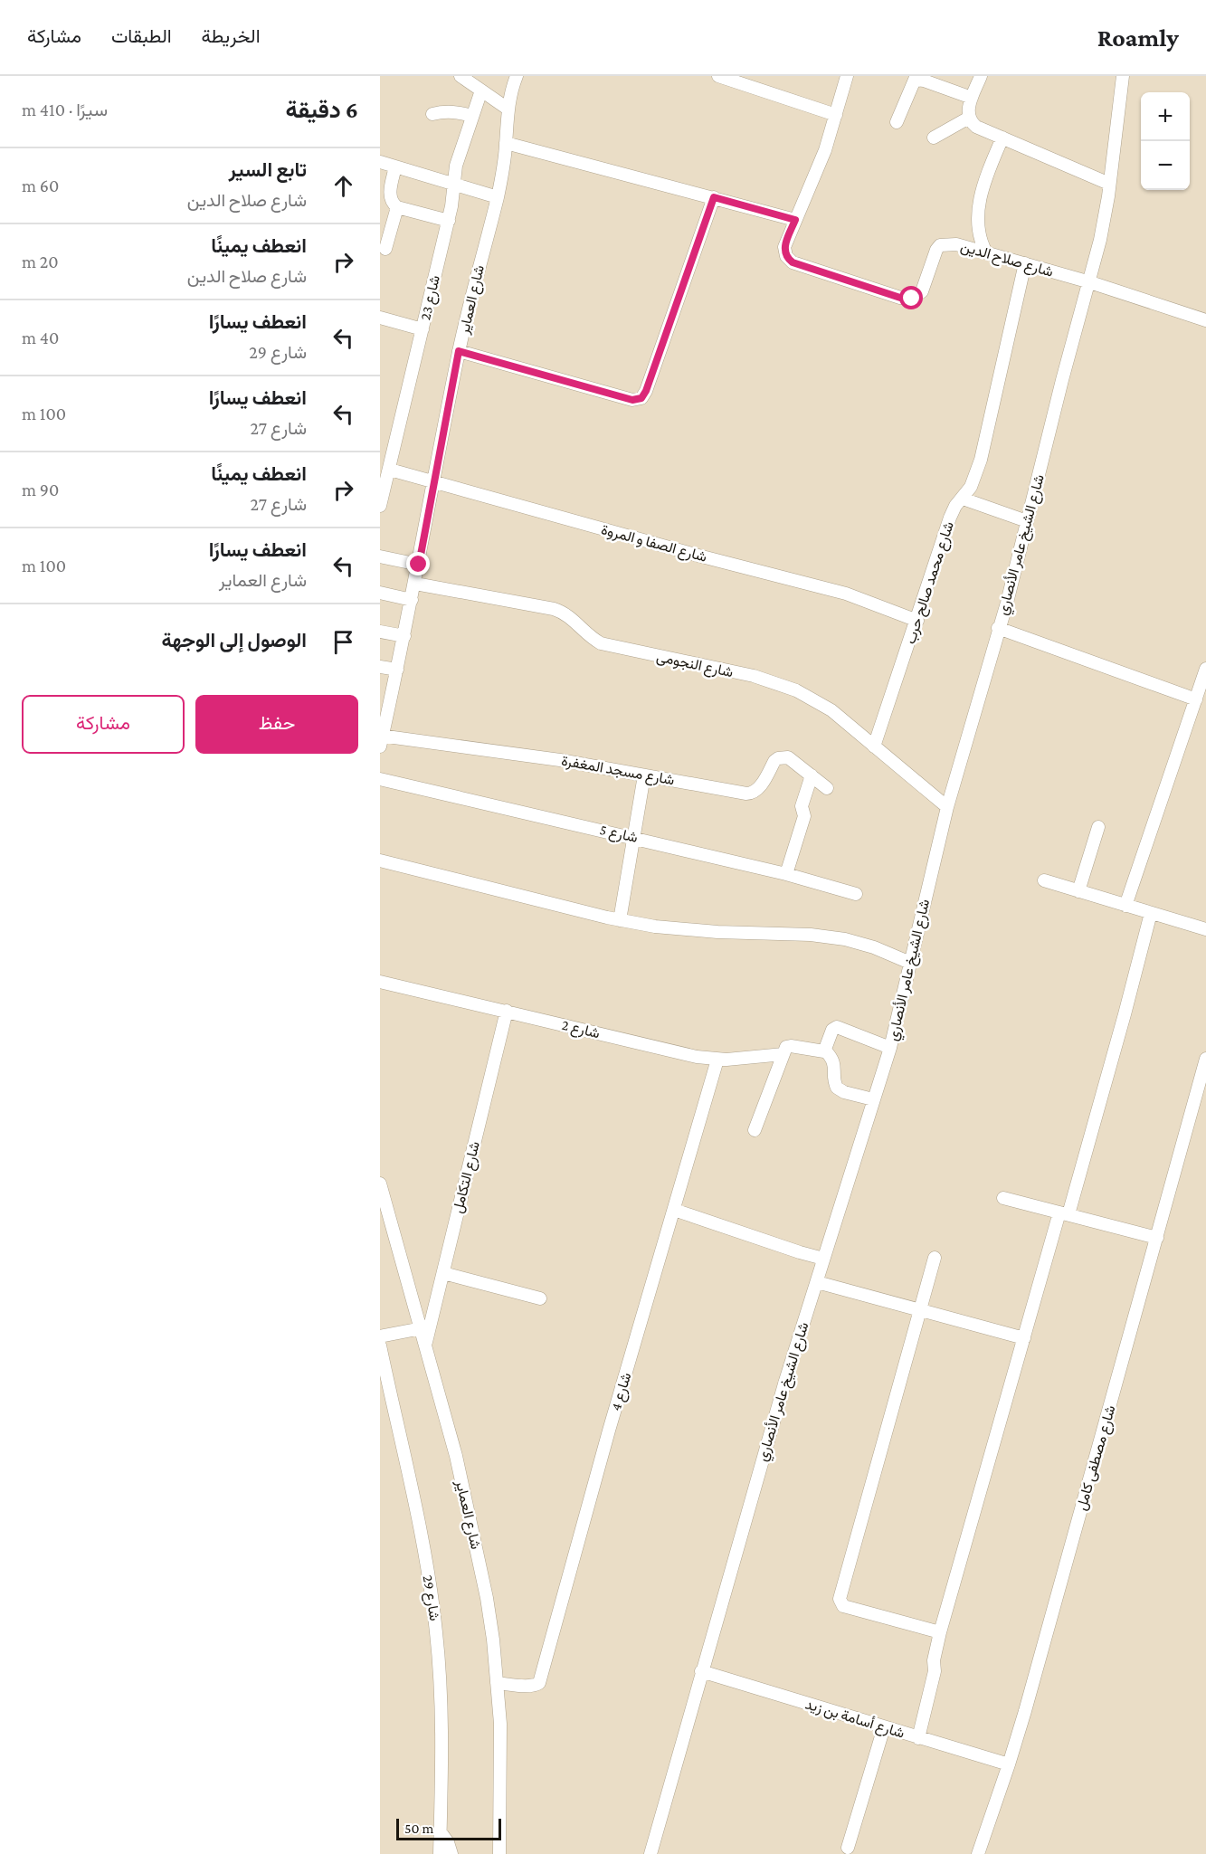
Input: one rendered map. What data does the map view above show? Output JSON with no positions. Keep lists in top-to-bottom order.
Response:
{
  "streets": {
    "street": [
      "شارع صلاح الدين",
      "شارع 23",
      "شارع العماير",
      "شارع الصفا و المروة",
      "شارع الشيخ عامر الأنصاري",
      "شارع محمد صالح حرب",
      "شارع النجومى",
      "شارع مسجد المغفرة",
      "شارع 5",
      "شارع 2",
      "شارع التكامل",
      "شارع 4",
      "شارع مصطفى كامل",
      "شارع 29",
      "شارع أسامة بن زيد"
    ]
  },
  "crossings": [
    ["شارع صلاح الدين", "شارع الشيخ عامر الأنصاري"],
    ["شارع صلاح الدين", "شارع محمد صالح حرب"],
    ["شارع 23", "شارع الصفا و المروة"],
    ["شارع العماير", "شارع الصفا و المروة"],
    ["شارع العماير", "شارع النجومى"],
    ["شارع العماير", "شارع مسجد المغفرة"],
    ["شارع العماير", "شارع التكامل"],
    ["شارع العماير", "شارع 4"],
    ["شارع الصفا و المروة", "شارع محمد صالح حرب"],
    ["شارع الشيخ عامر الأنصاري", "شارع النجومى"],
    ["شارع الشيخ عامر الأنصاري", "شارع أسامة بن زيد"],
    ["شارع محمد صالح حرب", "شارع النجومى"],
    ["شارع 2", "شارع التكامل"],
    ["شارع 2", "شارع 4"],
    ["شارع مصطفى كامل", "شارع أسامة بن زيد"]
  ],
  "scale_bar": "50 m",
  "page": {
    "header": "Roamly",
    "nav": ["الخريطة", "الطبقات", "مشاركة"],
    "heading": ["6 دقيقة", "سيرًا · 410 m"],
    "map_buttons": ["+", "−"],
    "list": [
      ["تابع السير", "شارع صلاح الدين", "60 m"],
      ["انعطف يمينًا", "شارع صلاح الدين", "20 m"],
      ["انعطف يسارًا", "شارع 29", "40 m"],
      ["انعطف يسارًا", "شارع 27", "100 m"],
      ["انعطف يمينًا", "شارع 27", "90 m"],
      ["انعطف يسارًا", "شارع العماير", "100 m"],
      "الوصول إلى الوجهة"
    ],
    "buttons": ["حفظ", "مشاركة"],
    "scale": "50 m"
  }
}
